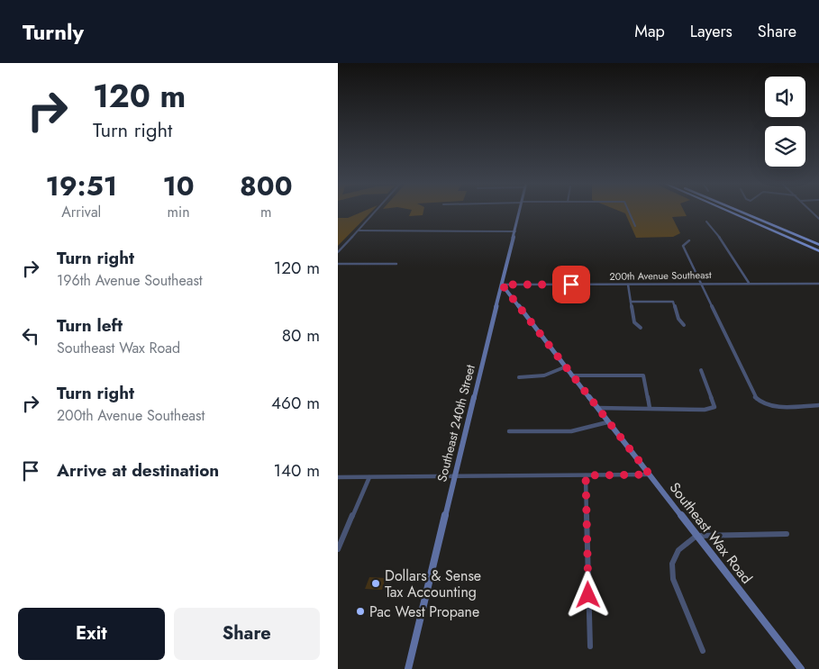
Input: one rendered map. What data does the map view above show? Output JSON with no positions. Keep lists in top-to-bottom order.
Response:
{
  "streets": {
    "main road": ["Southeast 240th Street", "Southeast Wax Road"],
    "street": ["200th Avenue Southeast"]
  },
  "crossings": [
    ["200th Avenue Southeast", "Southeast 240th Street"],
    ["200th Avenue Southeast", "Southeast Wax Road"],
    ["Southeast 240th Street", "Southeast Wax Road"]
  ],
  "places": ["Dollars & Sense Tax Accounting", "Pac West Propane"],
  "page": {
    "header": "Turnly",
    "nav": ["Map", "Layers", "Share"],
    "turn": ["120 m", "Turn right"],
    "eta": [
      "19:51",
      "Arrival",
      "10",
      "min",
      "800",
      "m"
    ],
    "list": [
      {
        "name": "Turn right",
        "note": "196th Avenue Southeast",
        "value": "120 m"
      },
      {
        "name": "Turn left",
        "note": "Southeast Wax Road",
        "value": "80 m"
      },
      {
        "name": "Turn right",
        "note": "200th Avenue Southeast",
        "value": "460 m"
      },
      {
        "name": "Arrive at destination",
        "value": "140 m"
      }
    ],
    "buttons": ["Exit", "Share"]
  }
}
